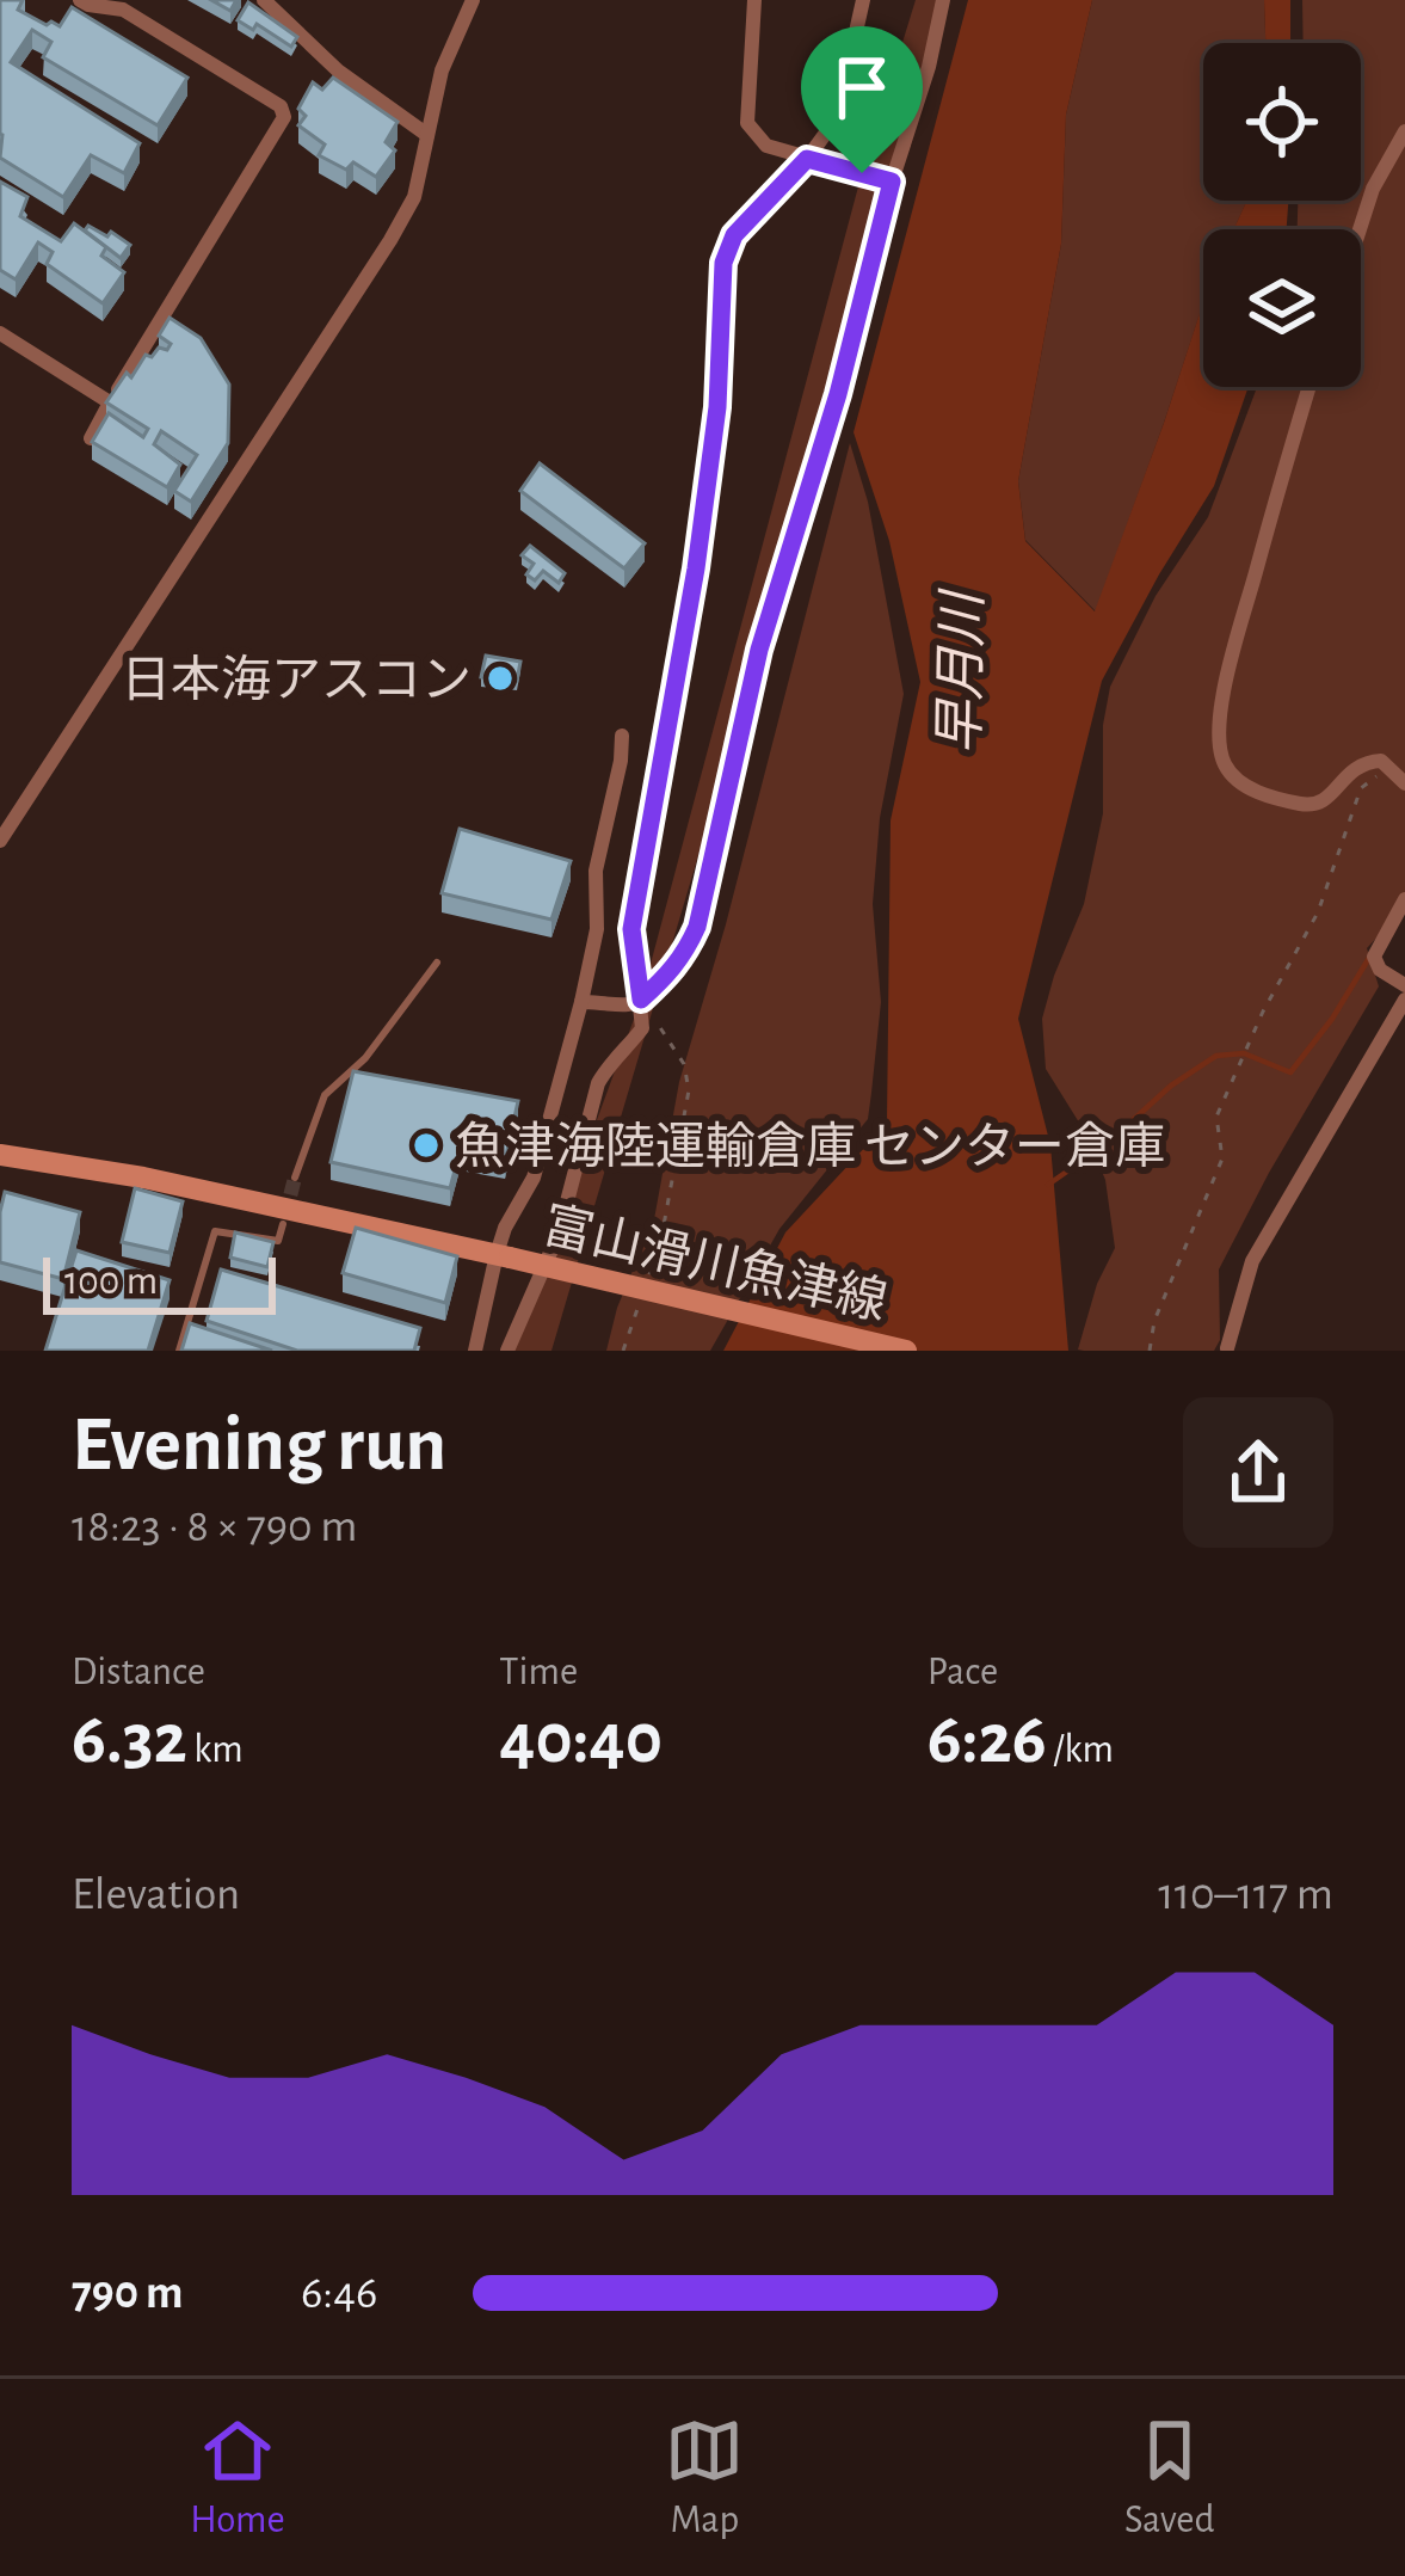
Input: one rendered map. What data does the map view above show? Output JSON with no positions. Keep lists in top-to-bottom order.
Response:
{
  "streets": {
    "main road": ["富山滑川魚津線"]
  },
  "water": ["早月川"],
  "places": ["日本海アスコン", "魚津海陸運輸倉庫 センター倉庫"],
  "scale_bar": "100 m",
  "page": {
    "scale": "100 m",
    "heading": ["Evening run", "18:23 · 8 × 790 m"],
    "stats": [
      ["Distance", "6.32 km"],
      ["Time", "40:40"],
      ["Pace", "6:26 /km"]
    ],
    "chart": ["Elevation", "110–117 m"],
    "list": [
      {
        "name": "790 m",
        "note": "6:46"
      }
    ],
    "tabs": ["Home", "Map", "Saved"]
  }
}
